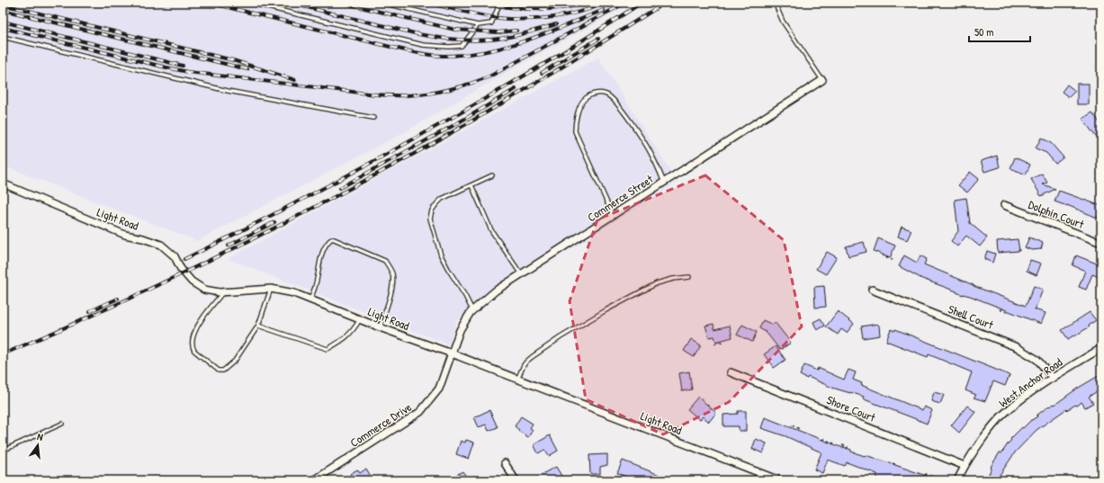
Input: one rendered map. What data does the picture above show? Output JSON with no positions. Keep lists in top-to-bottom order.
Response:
{
  "streets": {
    "street": [
      "Commerce Street",
      "Dolphin Court",
      "Light Road",
      "Shell Court",
      "West Anchor Road",
      "Shore Court",
      "Commerce Drive"
    ]
  },
  "crossings": [
    ["Commerce Street", "Light Road"],
    ["Commerce Street", "Commerce Drive"],
    ["Light Road", "Commerce Drive"],
    ["Shell Court", "West Anchor Road"],
    ["West Anchor Road", "Shore Court"]
  ],
  "scale_bar": "50 m",
  "north": "top"
}
